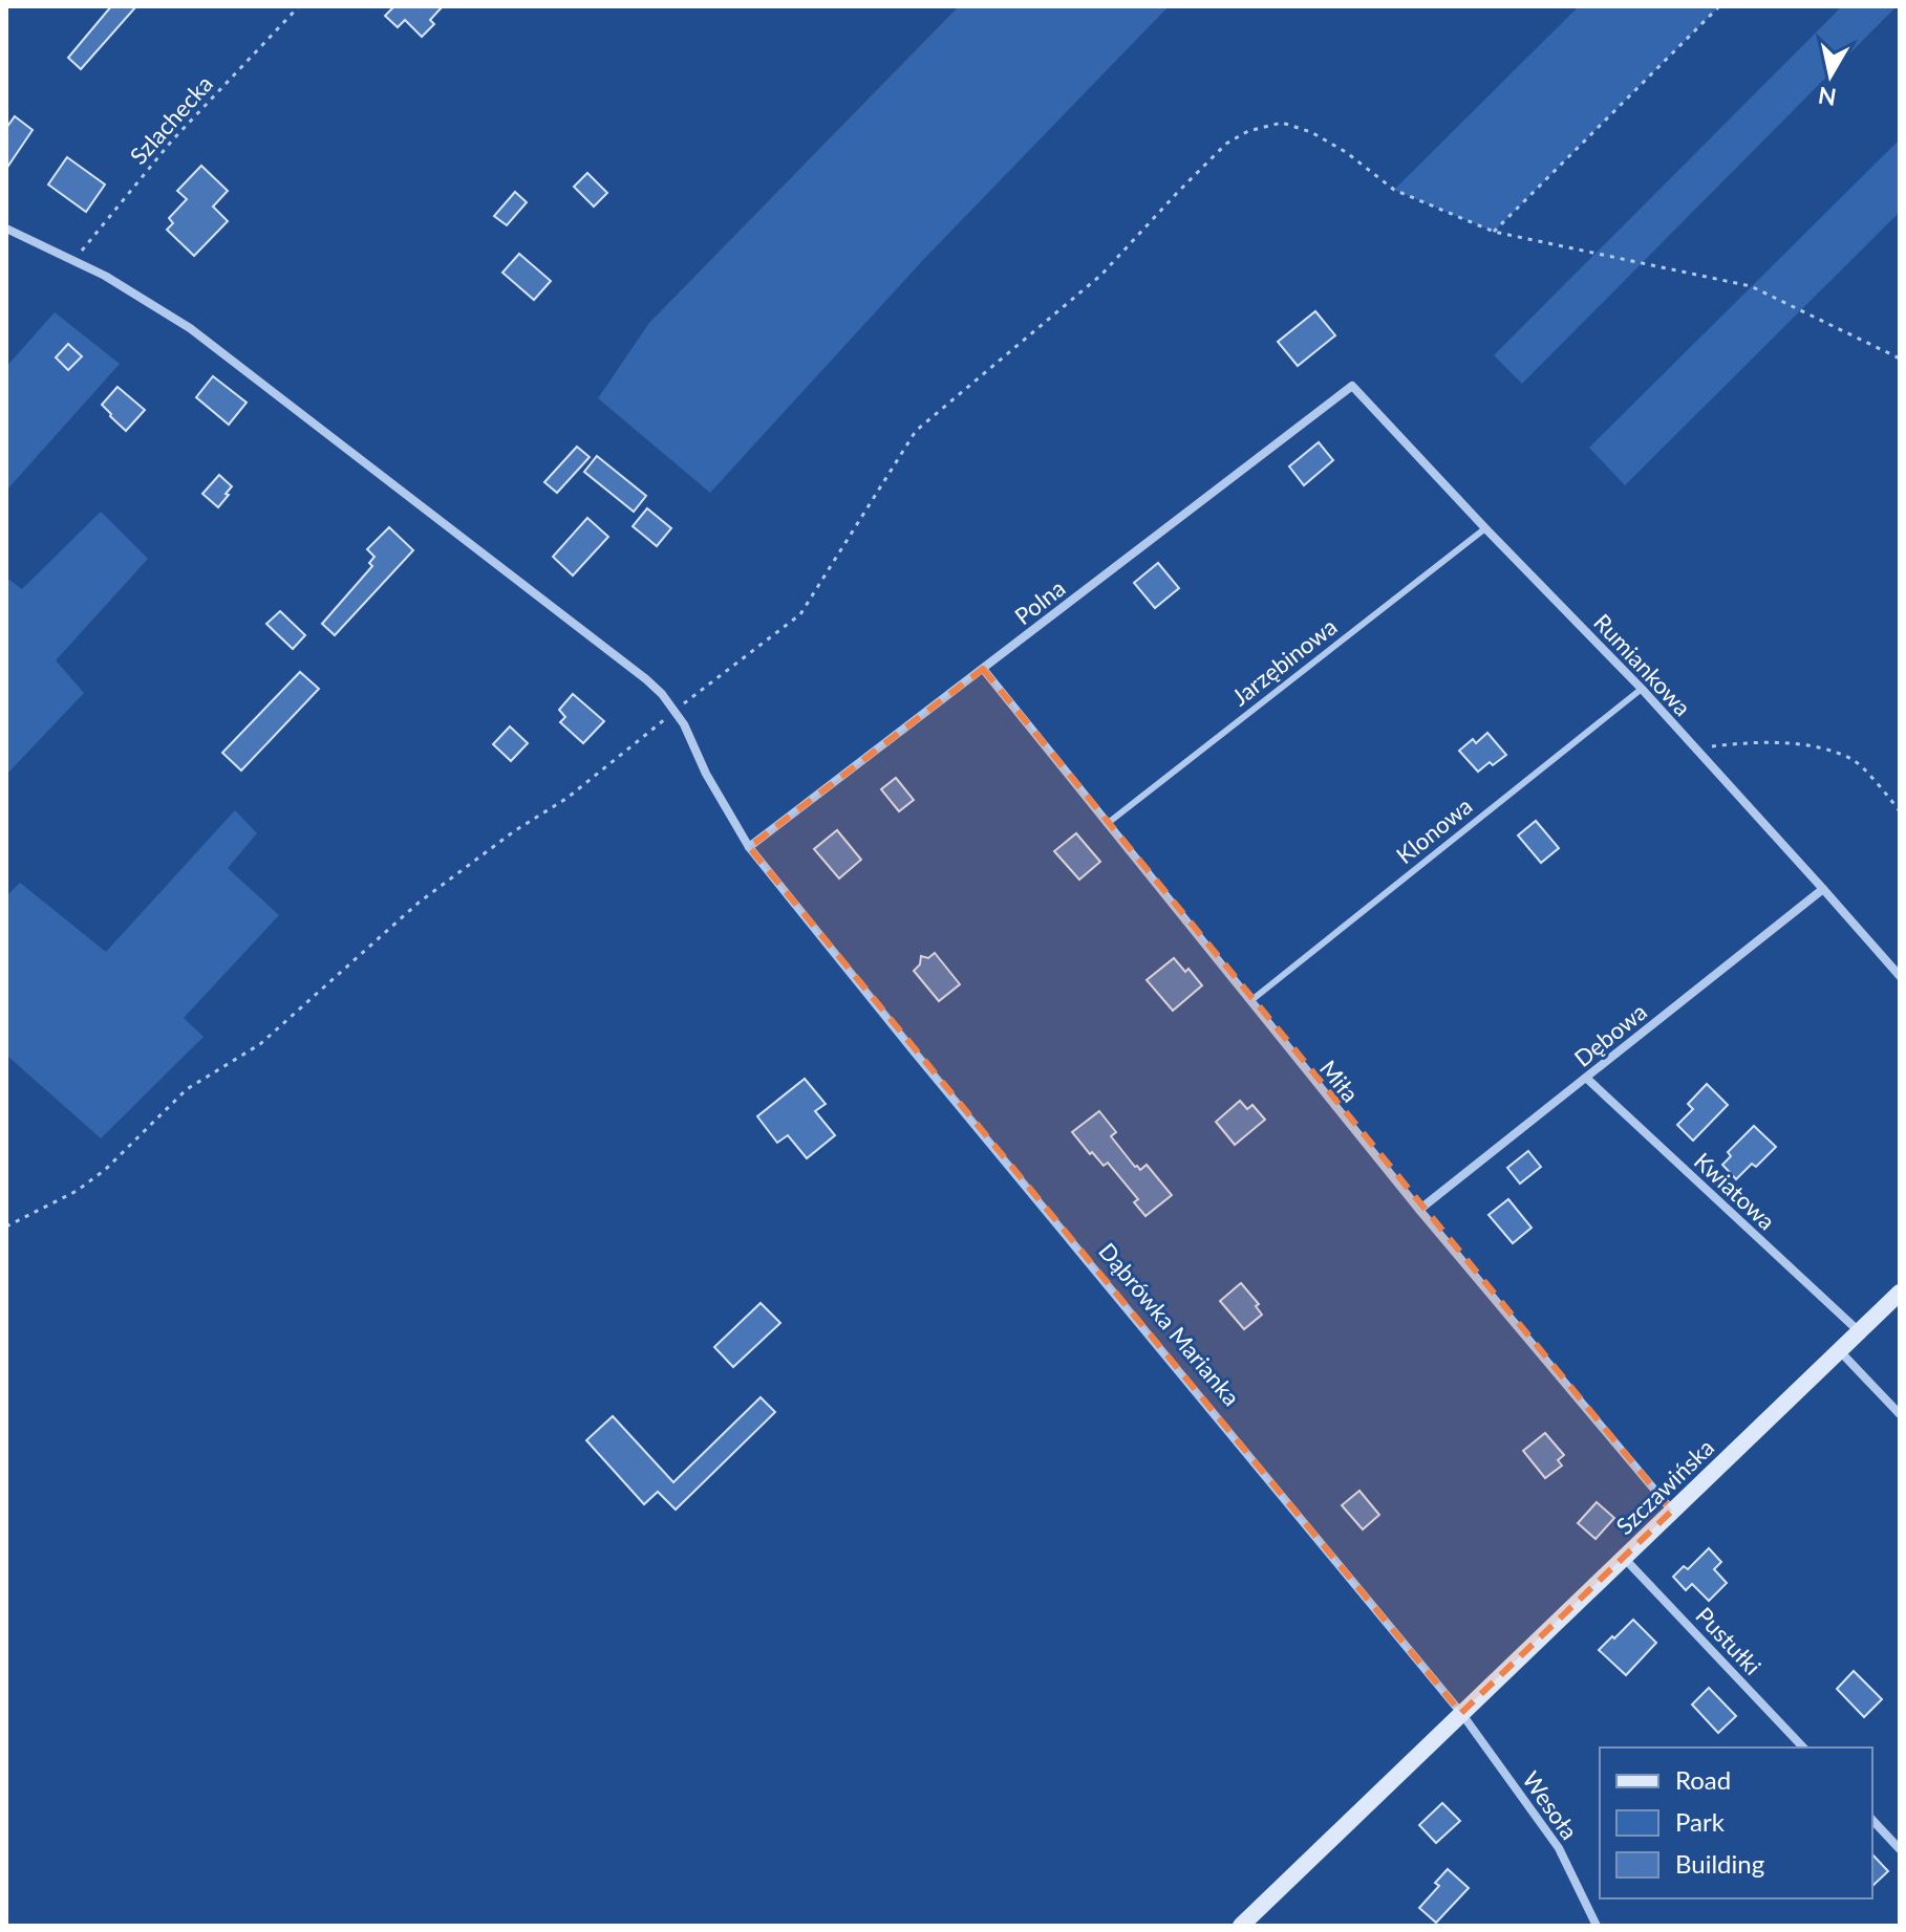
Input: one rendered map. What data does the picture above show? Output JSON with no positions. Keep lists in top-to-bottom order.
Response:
{
  "streets": {
    "street": [
      "Polna",
      "Rumiankowa",
      "Dębowa",
      "Miła",
      "Kwiatowa",
      "Dąbrówka Marianka",
      "Szczawińska",
      "Pustułki",
      "Wesoła"
    ],
    "lane": ["Jarzębinowa", "Klonowa"],
    "path": ["Szlachecka"]
  },
  "crossings": [
    ["Szlachecka", "Dąbrówka Marianka"],
    ["Polna", "Rumiankowa"],
    ["Polna", "Miła"],
    ["Polna", "Dąbrówka Marianka"],
    ["Jarzębinowa", "Rumiankowa"],
    ["Jarzębinowa", "Miła"],
    ["Rumiankowa", "Klonowa"],
    ["Rumiankowa", "Dębowa"],
    ["Klonowa", "Miła"],
    ["Dębowa", "Miła"],
    ["Dębowa", "Kwiatowa"],
    ["Miła", "Szczawińska"],
    ["Kwiatowa", "Szczawińska"],
    ["Dąbrówka Marianka", "Szczawińska"],
    ["Dąbrówka Marianka", "Wesoła"],
    ["Szczawińska", "Pustułki"],
    ["Szczawińska", "Wesoła"]
  ],
  "legend": ["Road", "Park", "Building"],
  "north": "bottom"
}
